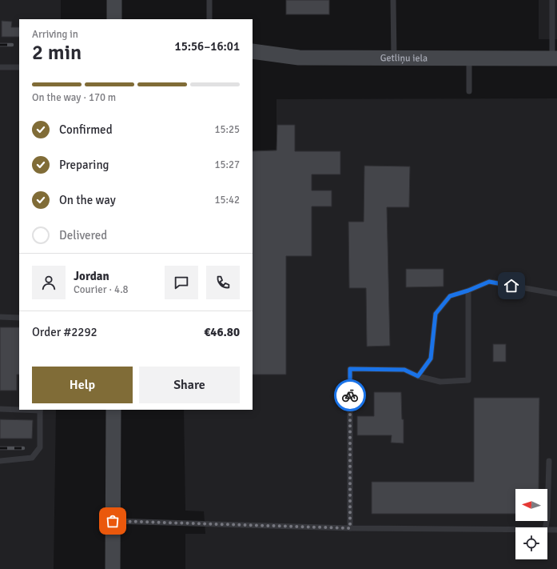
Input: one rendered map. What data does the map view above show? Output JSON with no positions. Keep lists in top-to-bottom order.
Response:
{
  "streets": {
    "street": ["Getliņu iela"]
  },
  "north": "left",
  "page": {
    "heading": ["2 min", "Arriving in", "15:56–16:01"],
    "panel": [
      "Jordan",
      "Courier · 4.8",
      "Order #2292",
      "€46.80"
    ],
    "bar": "On the way · 170 m",
    "list": [
      ["Confirmed", "15:25"],
      ["Preparing", "15:27"],
      ["On the way", "15:42"],
      "Delivered"
    ],
    "buttons": ["Help", "Share"]
  }
}
